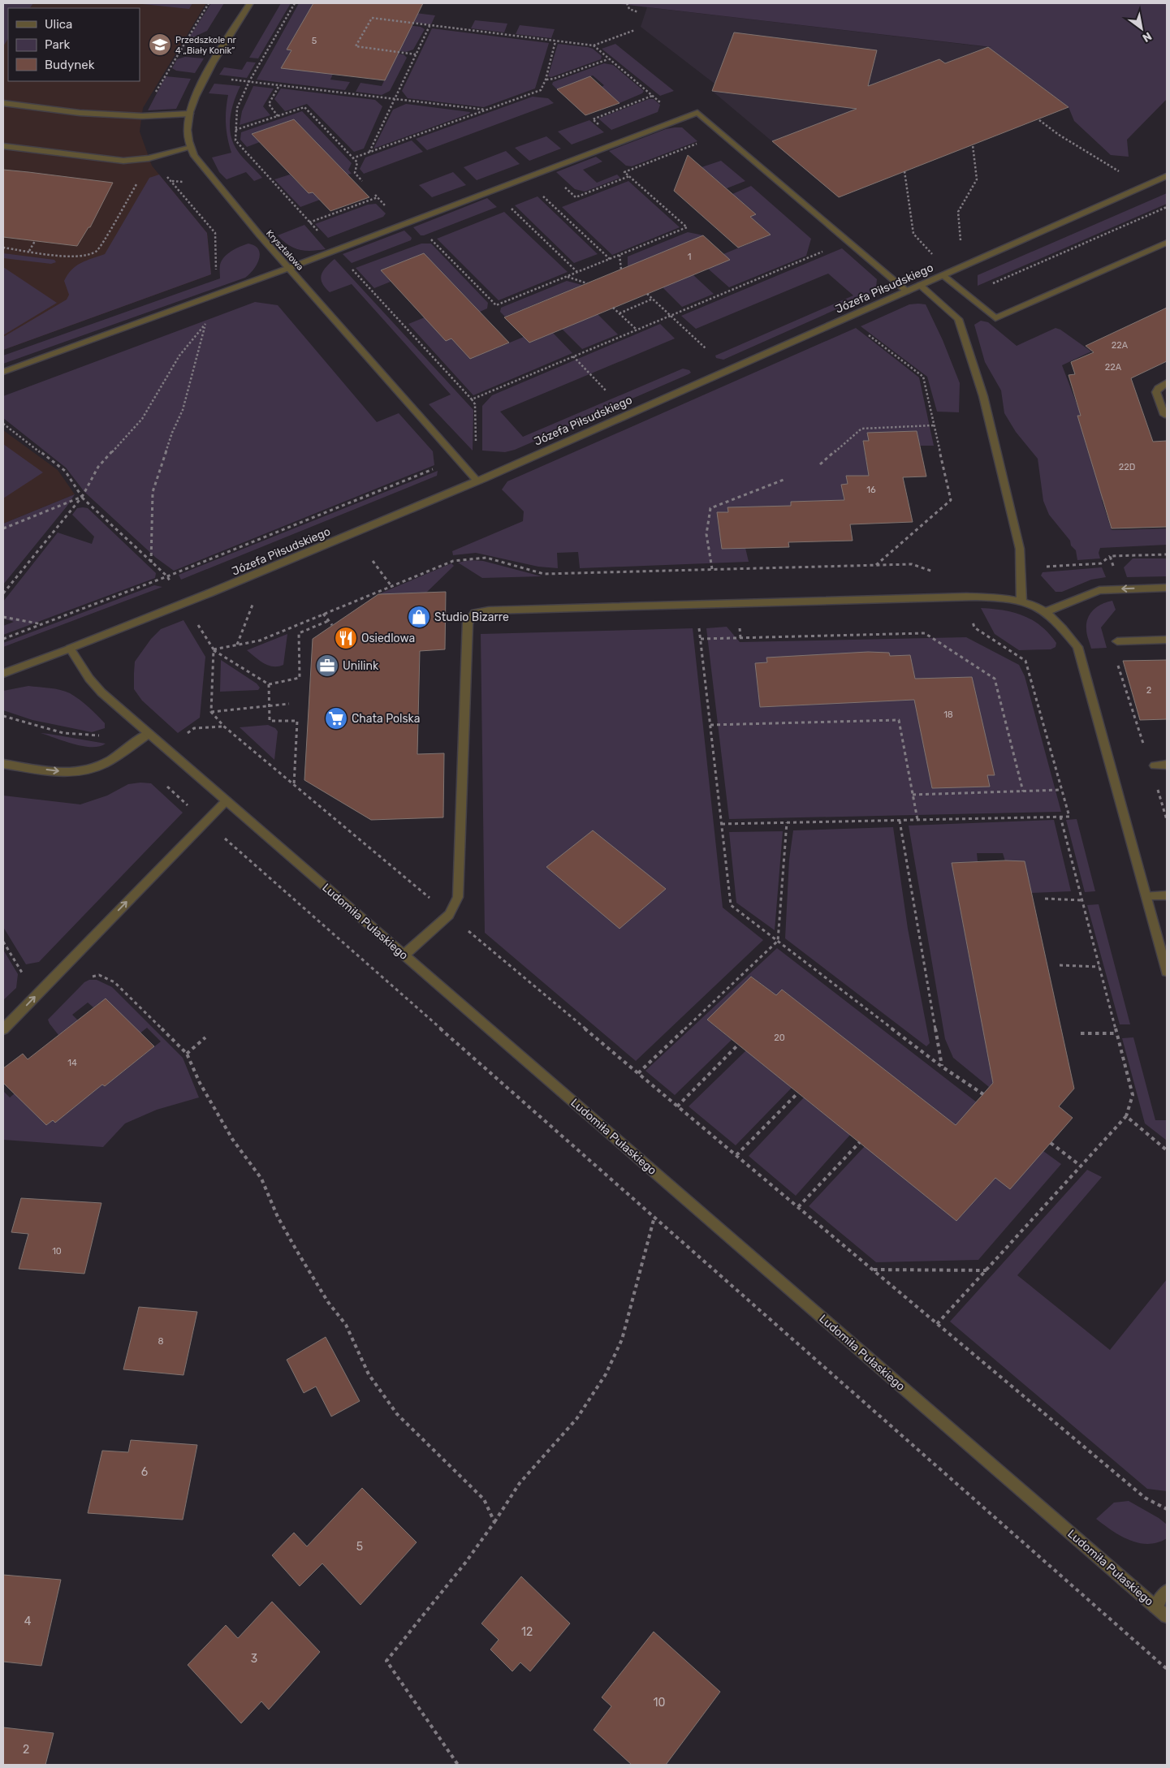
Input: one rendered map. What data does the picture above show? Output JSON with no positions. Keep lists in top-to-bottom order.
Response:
{
  "streets": {
    "street": ["Kryształowa", "Józefa Piłsudskiego", "Ludomiła Pułaskiego"]
  },
  "crossings": [
    ["Kryształowa", "Józefa Piłsudskiego"],
    ["Józefa Piłsudskiego", "Ludomiła Pułaskiego"]
  ],
  "places": {
    "school or university": ["Przedszkole nr 4 „Biały Konik”"],
    "shop": ["Studio Bizarre"],
    "restaurant": ["Osiedlowa"],
    "office": ["Unilink"],
    "supermarket": ["Chata Polska"]
  },
  "house_numbers": [
    "5",
    "1",
    "22A",
    "22A",
    "22D",
    "16",
    "2",
    "18",
    "20",
    "14",
    "10",
    "8",
    "6",
    "5",
    "4",
    "12",
    "3",
    "10",
    "2"
  ],
  "legend": ["Ulica", "Park", "Budynek"],
  "north": "bottom right"
}
